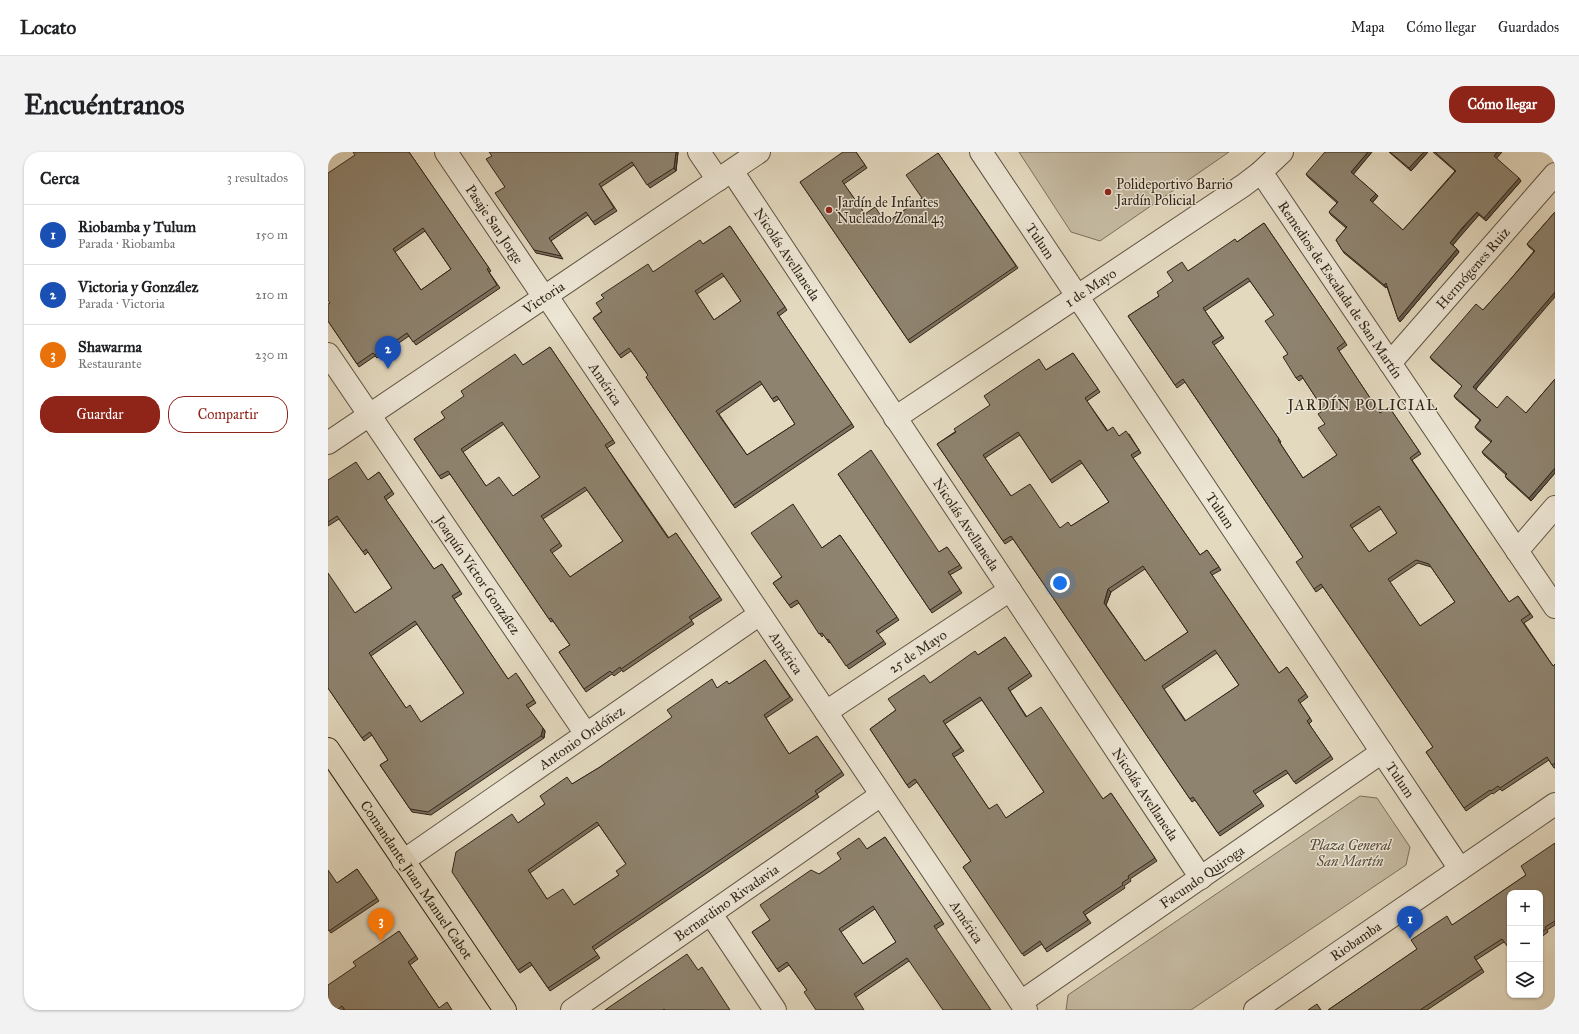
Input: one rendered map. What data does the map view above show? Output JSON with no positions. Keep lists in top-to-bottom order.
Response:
{
  "streets": {
    "main road": ["Comandante Juan Manuel Cabot"],
    "street": [
      "Pasaje San Jorge",
      "Tulum",
      "Nicolás Avellaneda",
      "Hermógenes Ruiz",
      "1 de Mayo",
      "Remedios de Escalada de San Martín",
      "Victoria",
      "América",
      "Joaquín Víctor González",
      "25 de Mayo",
      "Antonio Ordóñez",
      "Facundo Quiroga",
      "Bernardino Rivadavia",
      "Riobamba"
    ]
  },
  "crossings": [
    ["Pasaje San Jorge", "Victoria"],
    ["Pasaje San Jorge", "América"],
    ["Tulum", "1 de Mayo"],
    ["Tulum", "Facundo Quiroga"],
    ["Tulum", "Riobamba"],
    ["Nicolás Avellaneda", "1 de Mayo"],
    ["Nicolás Avellaneda", "Victoria"],
    ["Nicolás Avellaneda", "25 de Mayo"],
    ["Nicolás Avellaneda", "Facundo Quiroga"],
    ["Hermógenes Ruiz", "Remedios de Escalada de San Martín"],
    ["1 de Mayo", "Remedios de Escalada de San Martín"],
    ["Victoria", "América"],
    ["Victoria", "Joaquín Víctor González"],
    ["América", "25 de Mayo"],
    ["América", "Antonio Ordóñez"],
    ["América", "Facundo Quiroga"],
    ["América", "Bernardino Rivadavia"],
    ["Joaquín Víctor González", "Antonio Ordóñez"],
    ["Antonio Ordóñez", "Comandante Juan Manuel Cabot"]
  ],
  "districts": ["JARDÍN POLICIAL"],
  "parks": ["Plaza General San Martín"],
  "places": ["Polideportivo Barrio Jardín Policial", "Jardín de Infantes Nucleado Zonal 43"],
  "page": {
    "header": "Locato",
    "nav": ["Mapa", "Cómo llegar", "Guardados"],
    "buttons": [
      "Cómo llegar",
      ["Guardar", "Compartir"]
    ],
    "title": "Encuéntranos",
    "heading": ["Cerca", "3 resultados"],
    "list": [
      {
        "mark": "1",
        "name": "Riobamba y Tulum",
        "note": "Parada · Riobamba",
        "value": "150 m"
      },
      {
        "mark": "2",
        "name": "Victoria y González",
        "note": "Parada · Victoria",
        "value": "210 m"
      },
      {
        "mark": "3",
        "name": "Shawarma",
        "note": "Restaurante",
        "value": "230 m"
      }
    ],
    "pins": ["2", "1", "3"],
    "map_buttons": ["+", "−"]
  }
}
